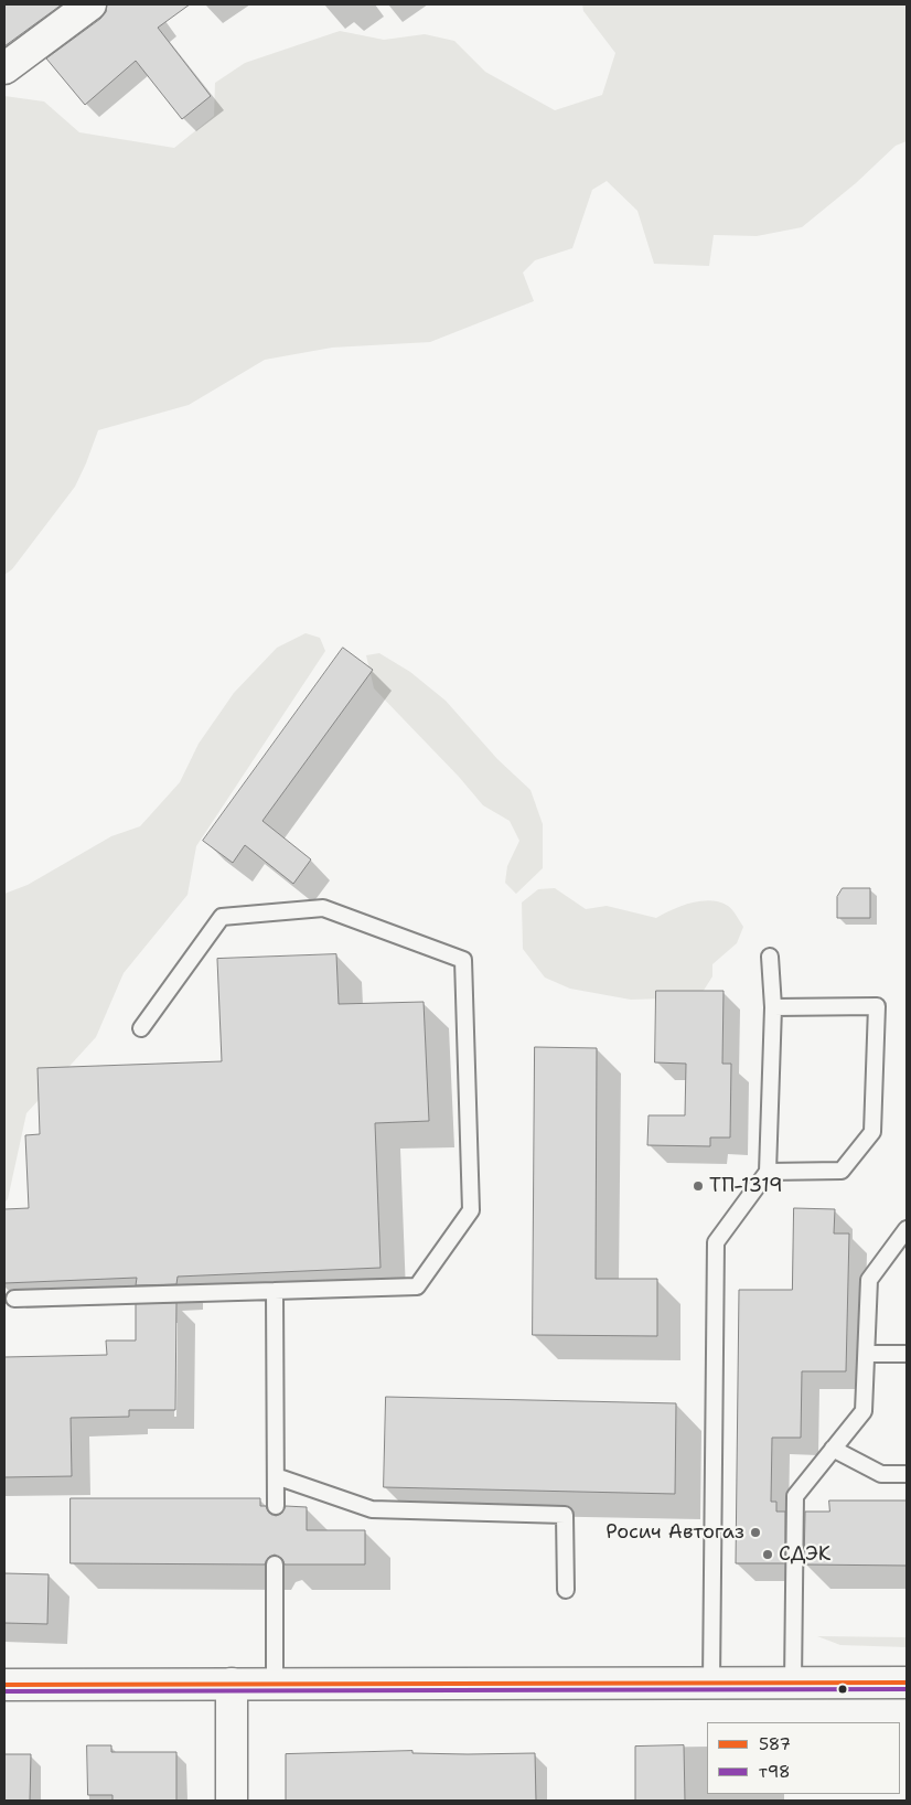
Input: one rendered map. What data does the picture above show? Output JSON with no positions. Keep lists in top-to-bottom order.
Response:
{
  "places": ["ТП-1319", "Росич Автогаз", "СДЭК"],
  "lines": ["transit line 587", "transit line т98"],
  "legend": ["587", "т98"]
}
